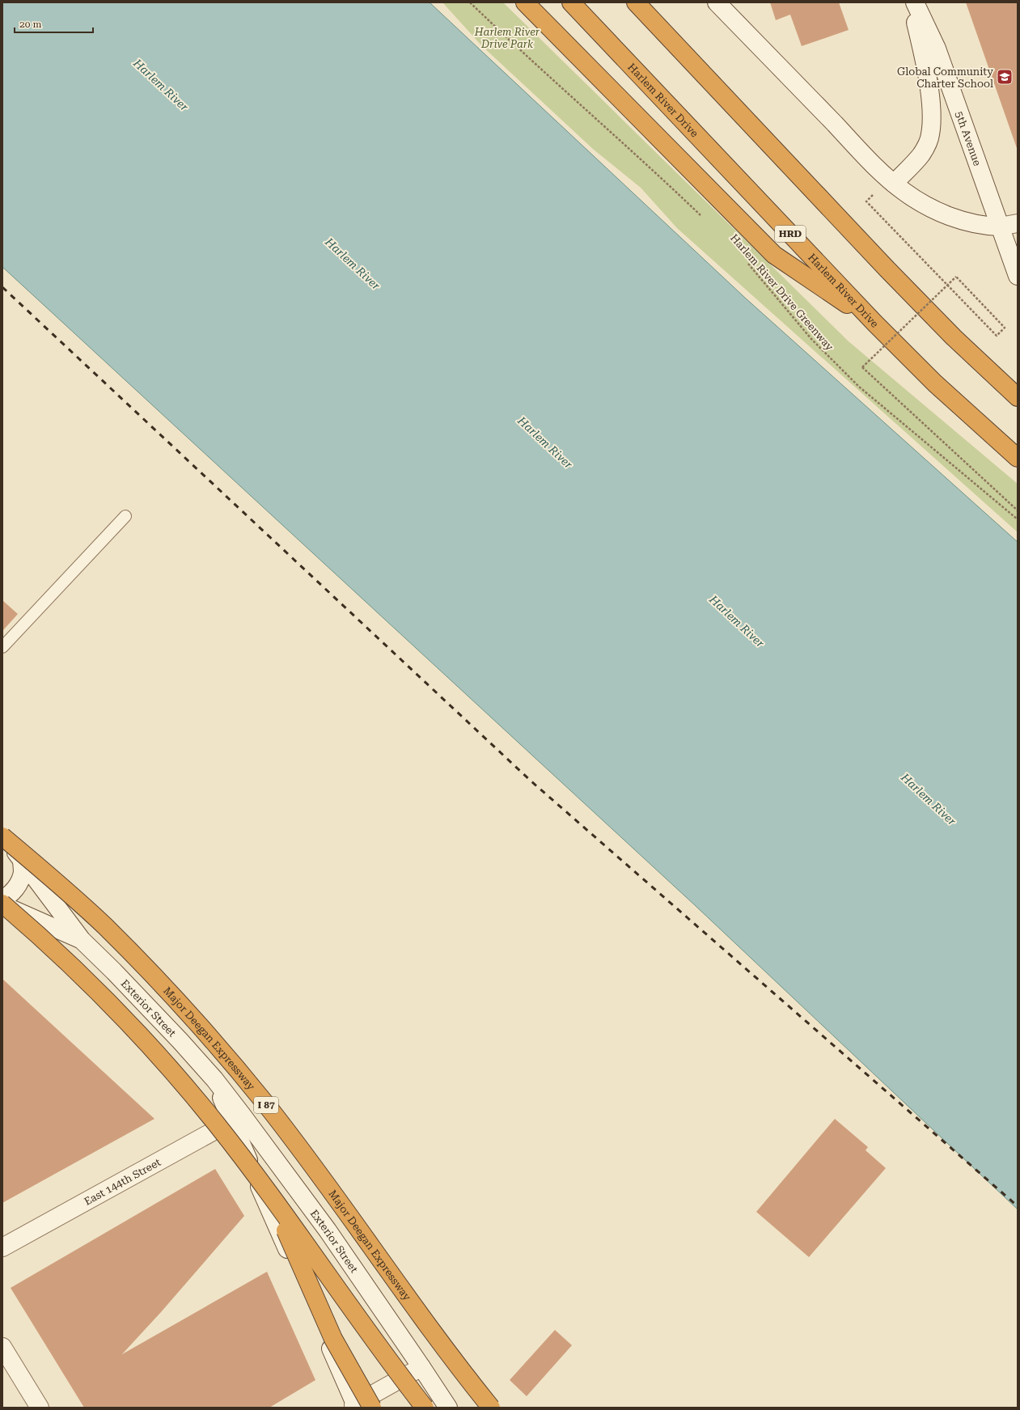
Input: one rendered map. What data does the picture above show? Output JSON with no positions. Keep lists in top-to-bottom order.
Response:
{
  "streets": {
    "highway": [
      "Harlem River Drive",
      "HRD",
      "Major Deegan Expressway",
      "I 87"
    ],
    "main road": ["5th Avenue", "Exterior Street", "East 144th Street"],
    "path": ["Harlem River Drive Greenway"]
  },
  "crossings": [
    ["Exterior Street", "East 144th Street"]
  ],
  "water": ["Harlem River"],
  "parks": ["Harlem River Drive Park"],
  "places": {
    "school or university": ["Global Community Charter School"]
  },
  "scale_bar": "20 m"
}
